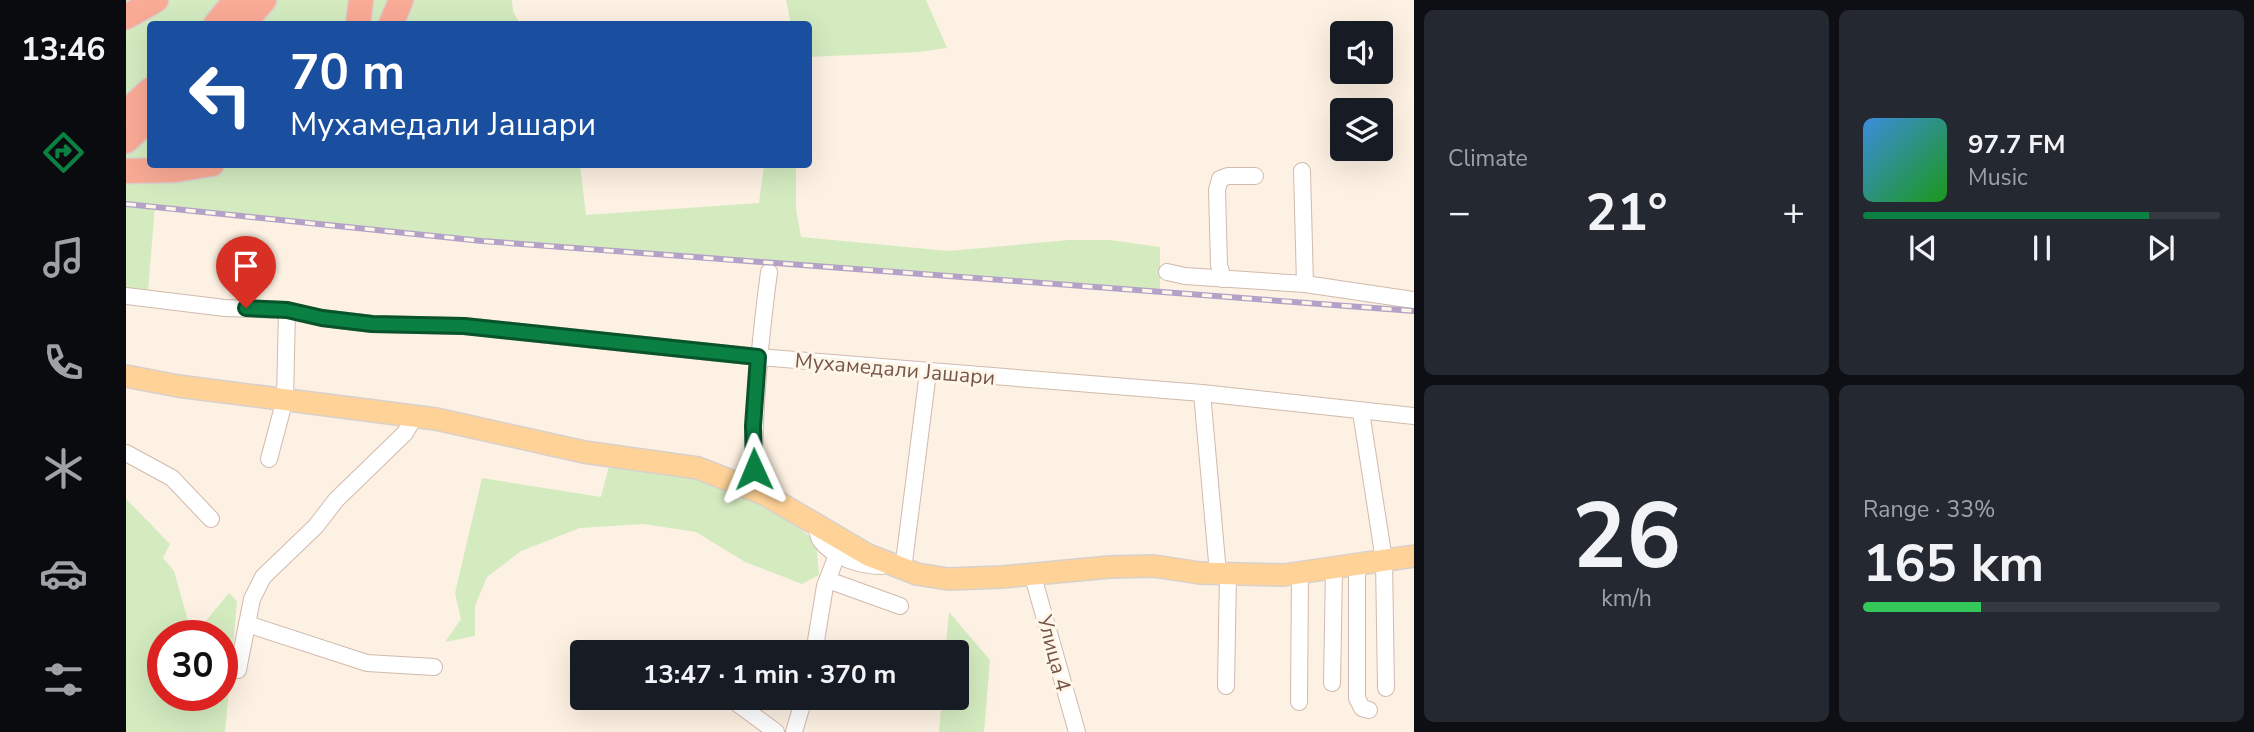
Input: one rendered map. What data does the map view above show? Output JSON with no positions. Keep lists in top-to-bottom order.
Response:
{
  "streets": {
    "street": ["Мухамедали Јашари", "Улица 4"]
  },
  "page": {
    "tabs": "13:46",
    "tile": [
      "Climate",
      ["26", "km/h"],
      ["Range · 33%", "165 km"]
    ],
    "turn": ["70 m", "Мухамедали Јашари"],
    "song": ["97.7 FM", "Music"],
    "heat": ["−", "21°", "+"],
    "limit": "30",
    "trip": "13:47 · 1 min · 370 m"
  }
}
